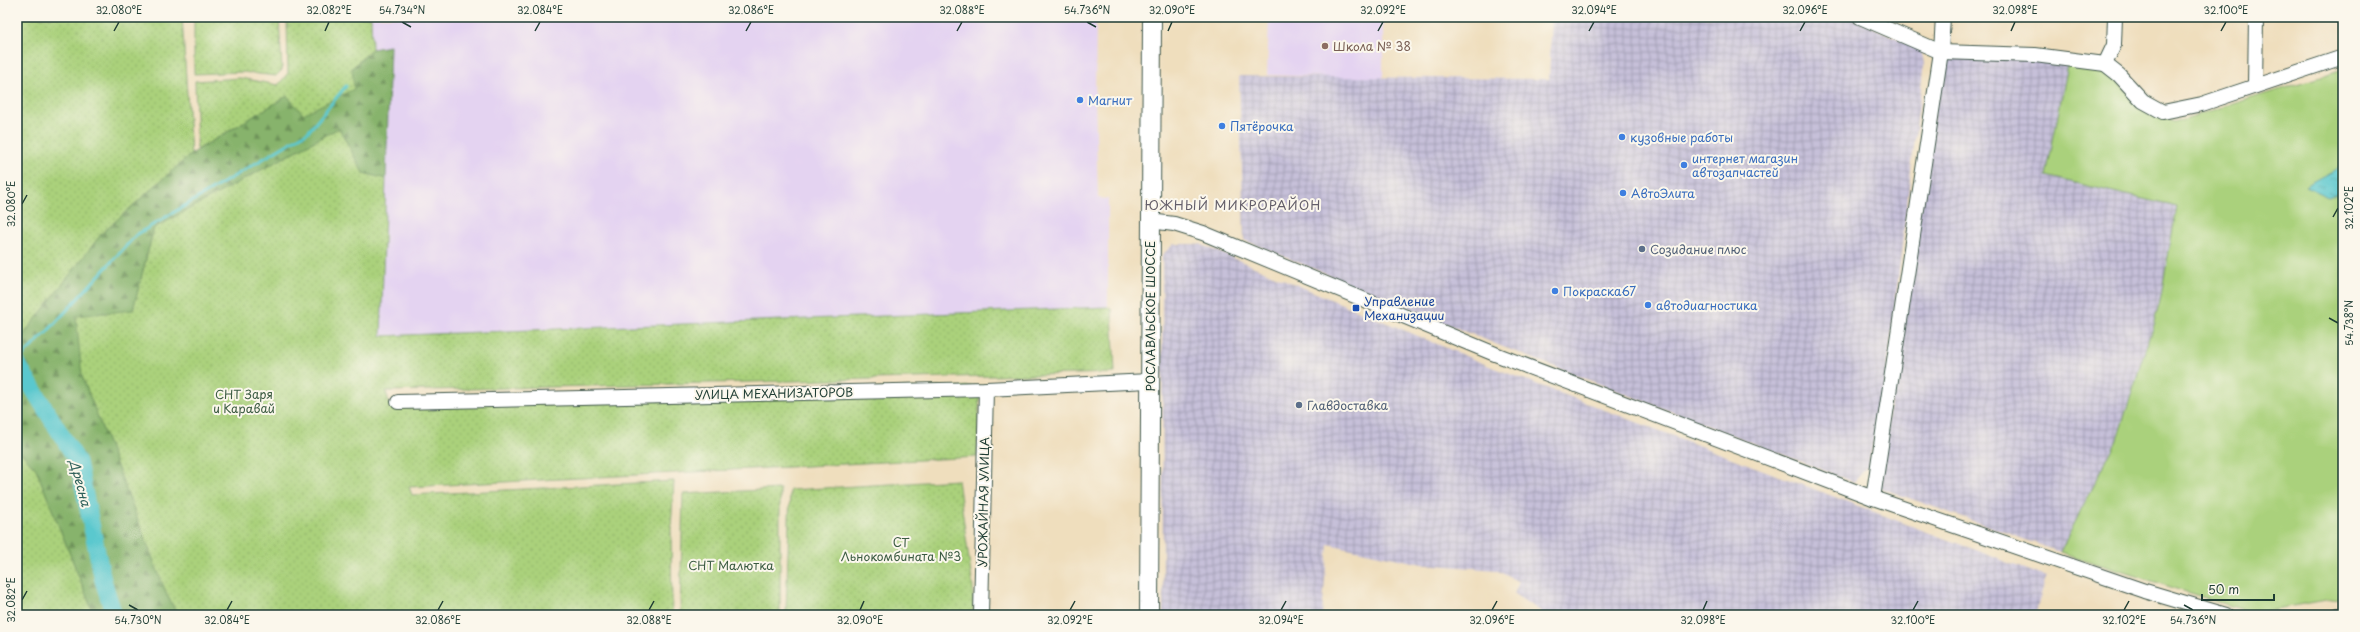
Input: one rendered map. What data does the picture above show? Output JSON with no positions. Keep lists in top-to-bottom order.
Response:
{
  "streets": {
    "main road": ["РОСЛАВЛЬСКОЕ ШОССЕ"],
    "street": ["УЛИЦА МЕХАНИЗАТОРОВ", "УРОЖАЙНАЯ УЛИЦА"]
  },
  "crossings": [
    ["РОСЛАВЛЬСКОЕ ШОССЕ", "УЛИЦА МЕХАНИЗАТОРОВ"],
    ["УЛИЦА МЕХАНИЗАТОРОВ", "УРОЖАЙНАЯ УЛИЦА"]
  ],
  "districts": ["ЮЖНЫЙ МИКРОРАЙОН"],
  "water": ["Дресна"],
  "parks": ["СНТ Заря и Каравай", "СТ Льнокомбината №3", "СНТ Малютка"],
  "places": {
    "other": [
      "Школа № 38",
      "Магнит",
      "Пятёрочка",
      "кузовные работы",
      "интернет магазин автозапчастей",
      "АвтоЭлита",
      "Созидание плюс",
      "Покраска67",
      "автодиагностика",
      "Главдоставка"
    ],
    "transit": ["Управление Механизации"]
  },
  "scale_bar": "50 m",
  "coordinates": [
    "32.080°E",
    "32.082°E",
    "54.734°N",
    "32.084°E",
    "32.086°E",
    "32.088°E",
    "54.736°N",
    "32.090°E",
    "32.092°E",
    "32.094°E",
    "32.096°E",
    "32.098°E",
    "32.100°E",
    "32.102°E",
    "54.738°N",
    "54.730°N"
  ]
}
